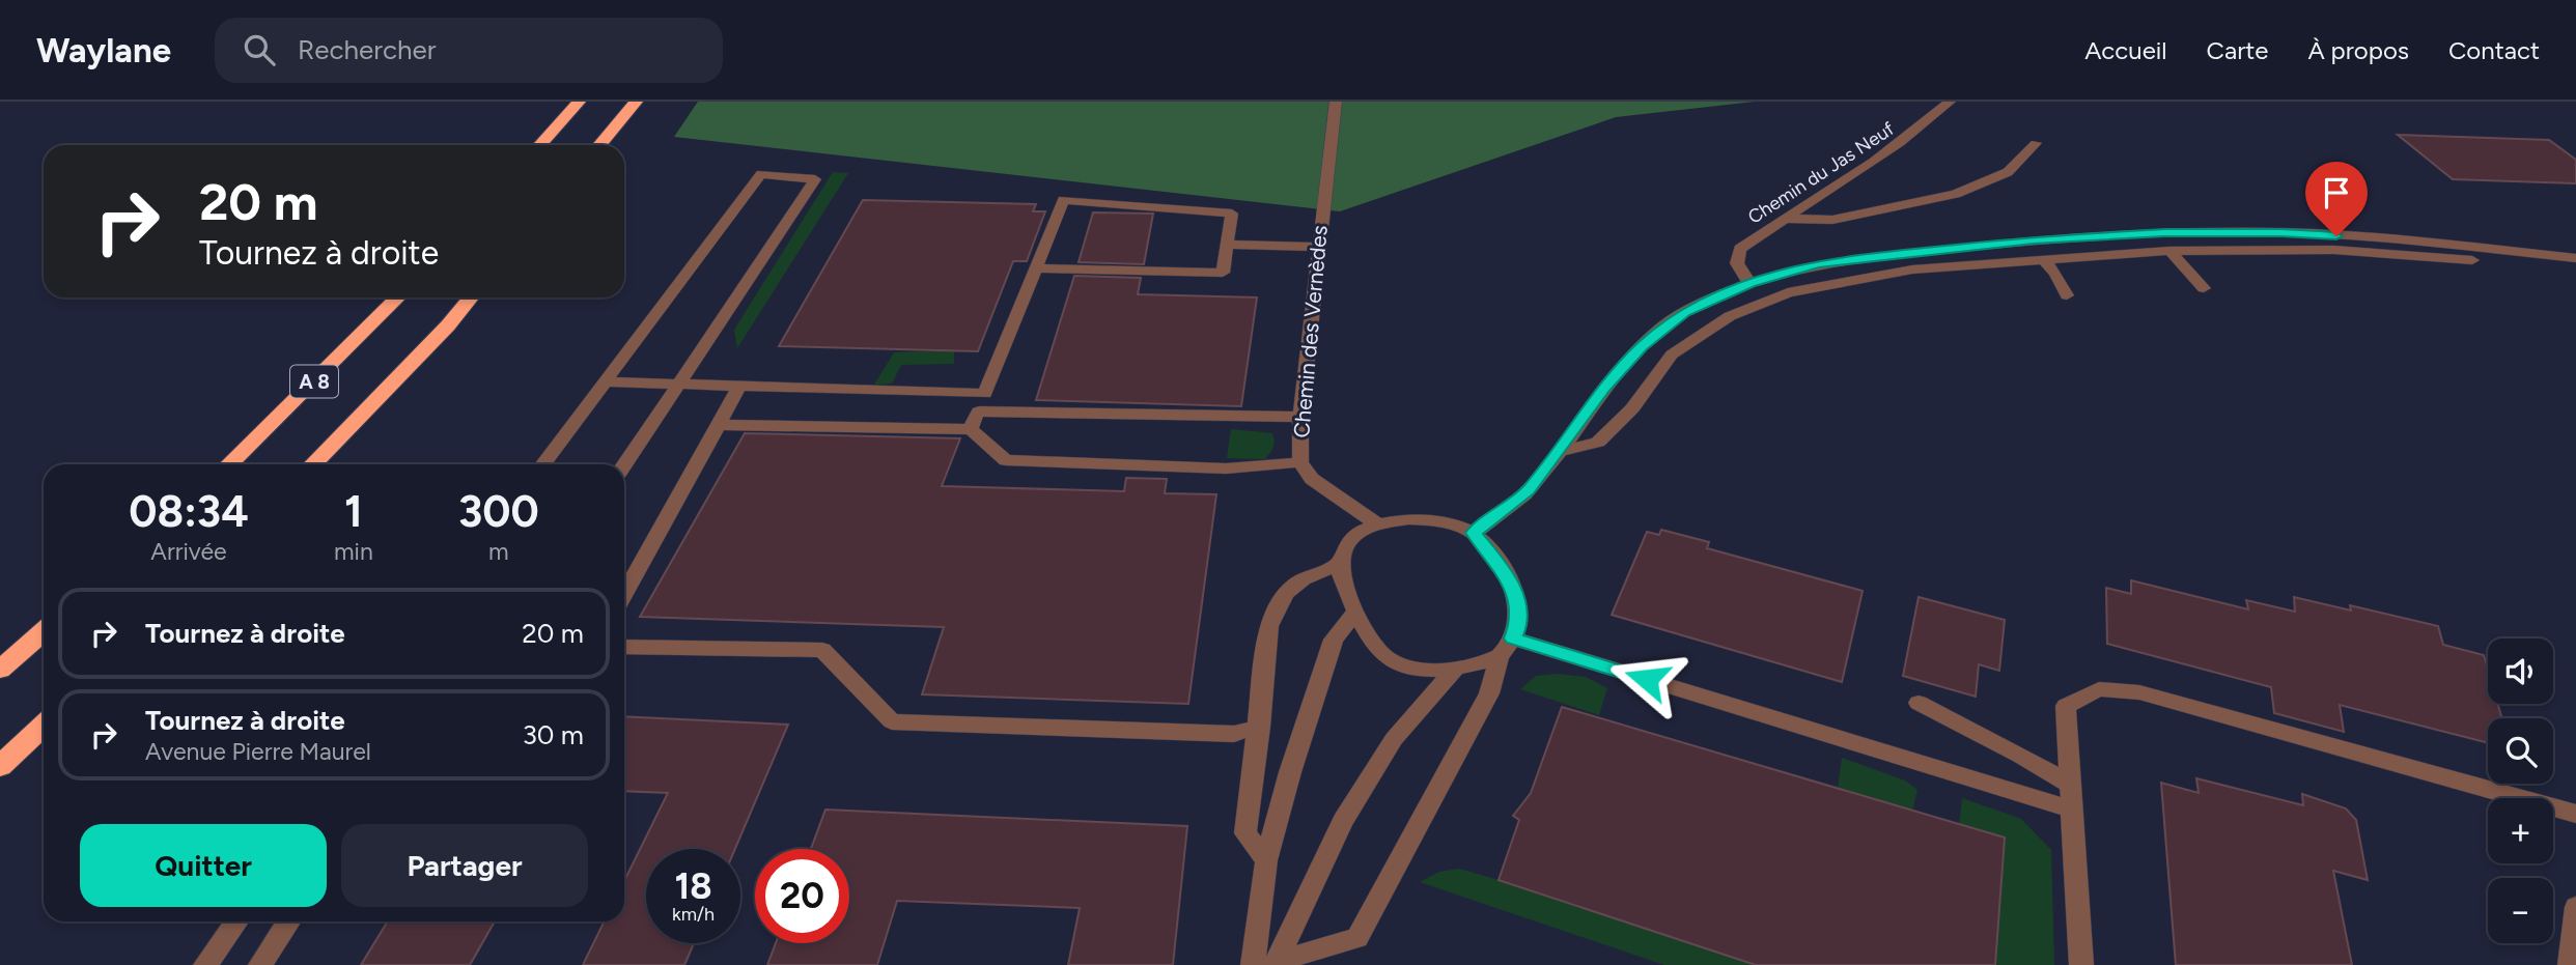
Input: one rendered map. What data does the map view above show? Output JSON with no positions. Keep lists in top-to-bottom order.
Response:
{
  "streets": {
    "highway": ["A 8"],
    "street": ["Chemin du Jas Neuf", "Chemin des Vernèdes"]
  },
  "page": {
    "header": "Waylane",
    "search": "Rechercher",
    "nav": [
      "Accueil",
      "Carte",
      "À propos",
      "Contact"
    ],
    "turn": ["20 m", "Tournez à droite"],
    "eta": [
      "08:34",
      "Arrivée",
      "1",
      "min",
      "300",
      "m"
    ],
    "list": [
      {
        "name": "Tournez à droite",
        "value": "20 m"
      },
      {
        "name": "Tournez à droite",
        "note": "Avenue Pierre Maurel",
        "value": "30 m"
      }
    ],
    "map_buttons": ["+", "−"],
    "buttons": ["Quitter", "Partager"],
    "speed": "18 km/h",
    "limit": "20"
  }
}
